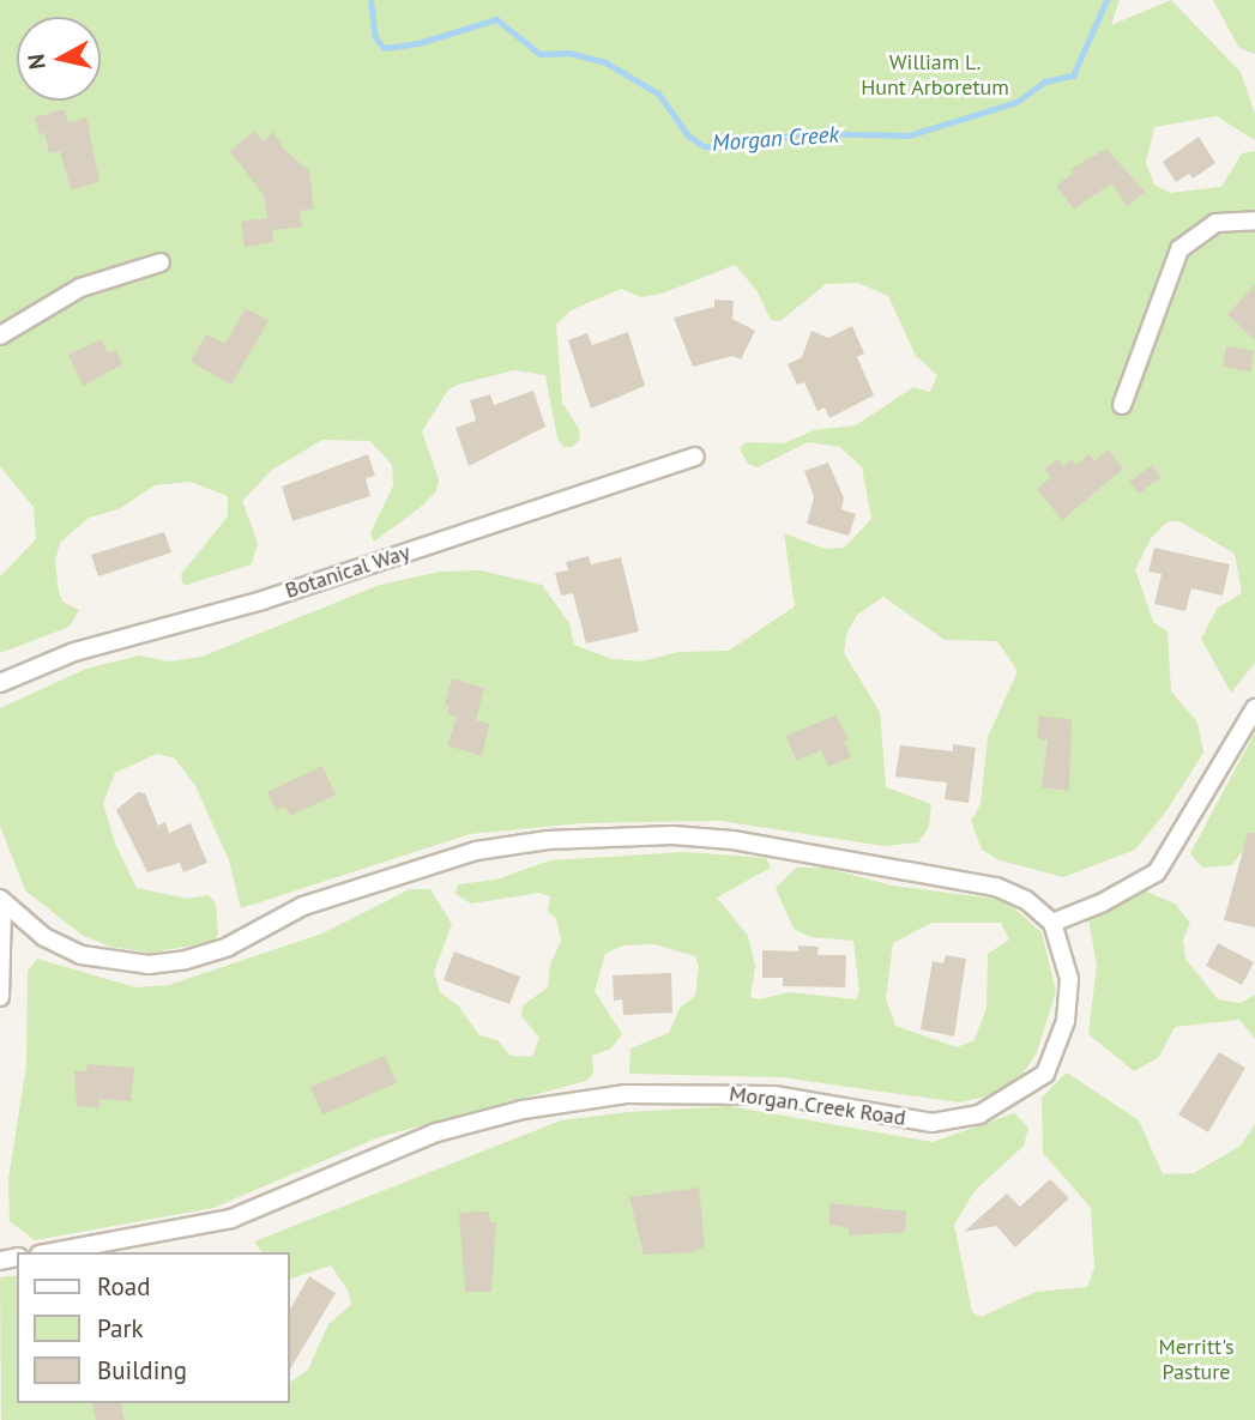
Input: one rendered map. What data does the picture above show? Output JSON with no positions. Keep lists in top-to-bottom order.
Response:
{
  "streets": {
    "street": ["Botanical Way", "Morgan Creek Road"]
  },
  "water": ["Morgan Creek"],
  "parks": ["William L. Hunt Arboretum", "Merritt's Pasture"],
  "legend": ["Road", "Park", "Building"],
  "north": "left"
}
